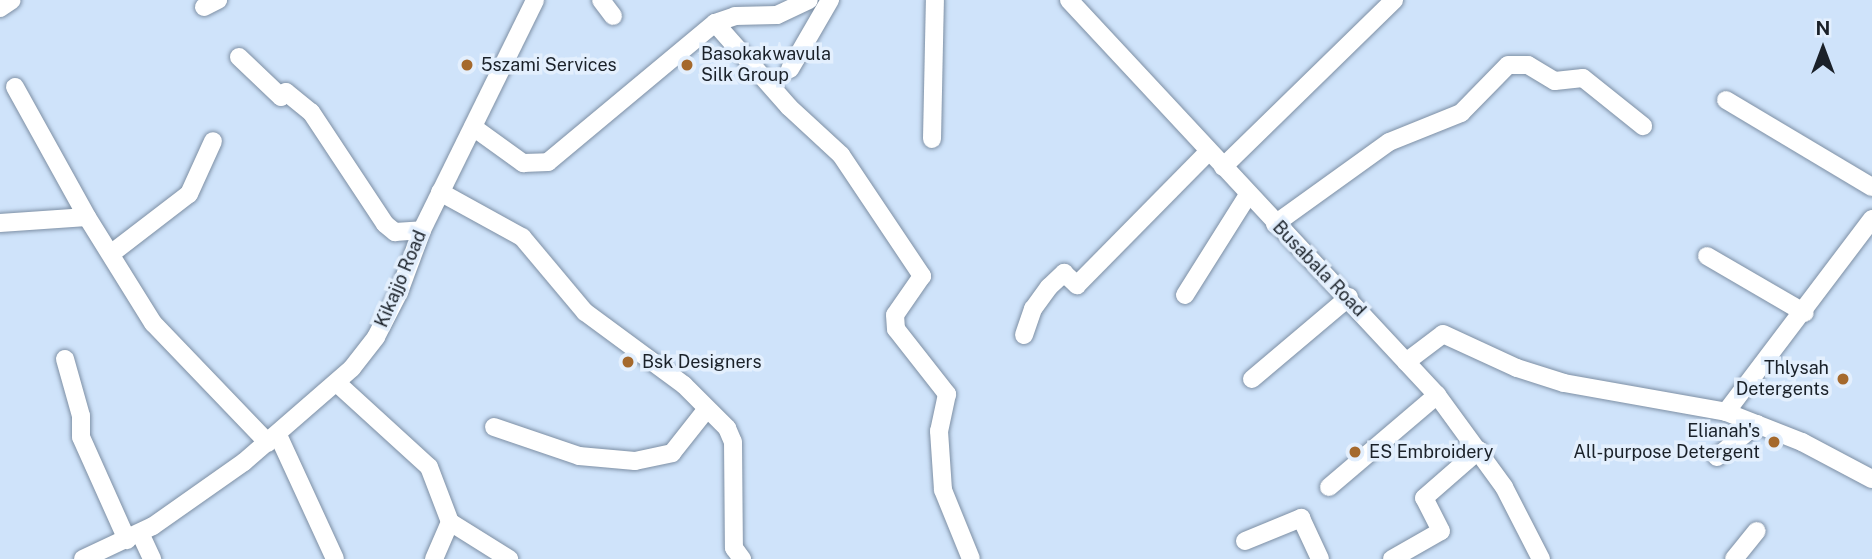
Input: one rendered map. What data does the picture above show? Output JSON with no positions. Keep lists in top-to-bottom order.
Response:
{
  "streets": {
    "street": ["Busabala Road", "Kikajjo Road"]
  },
  "places": [
    "5szami Services",
    "Basokakwavula Silk Group",
    "Bsk Designers",
    "Thlysah Detergents",
    "Elianah's All-purpose Detergent",
    "ES Embroidery"
  ],
  "north": "top"
}
